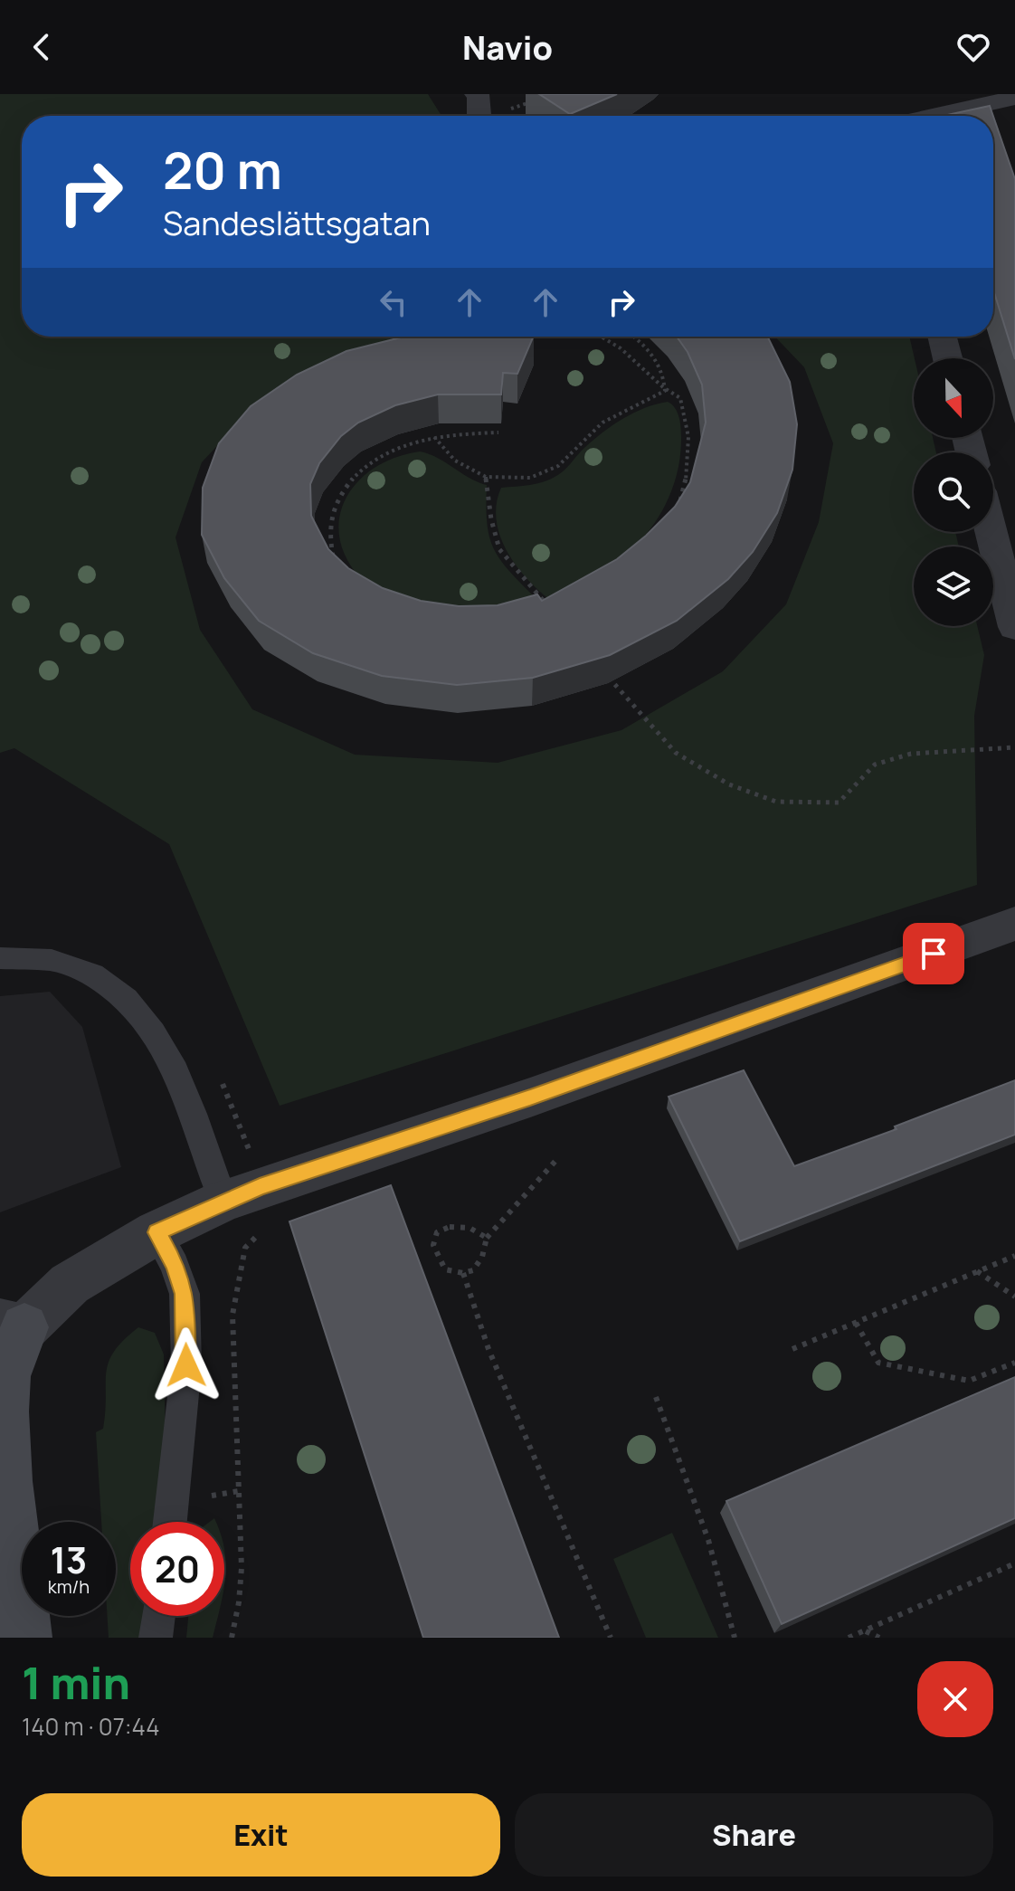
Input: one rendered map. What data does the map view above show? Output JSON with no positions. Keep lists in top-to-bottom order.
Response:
{
  "north": "bottom",
  "page": {
    "header": "Navio",
    "turn": ["20 m", "Sandeslättsgatan"],
    "speed": "13 km/h",
    "limit": "20",
    "heading": ["1 min", "140 m · 07:44"],
    "buttons": ["Exit", "Share"]
  }
}
